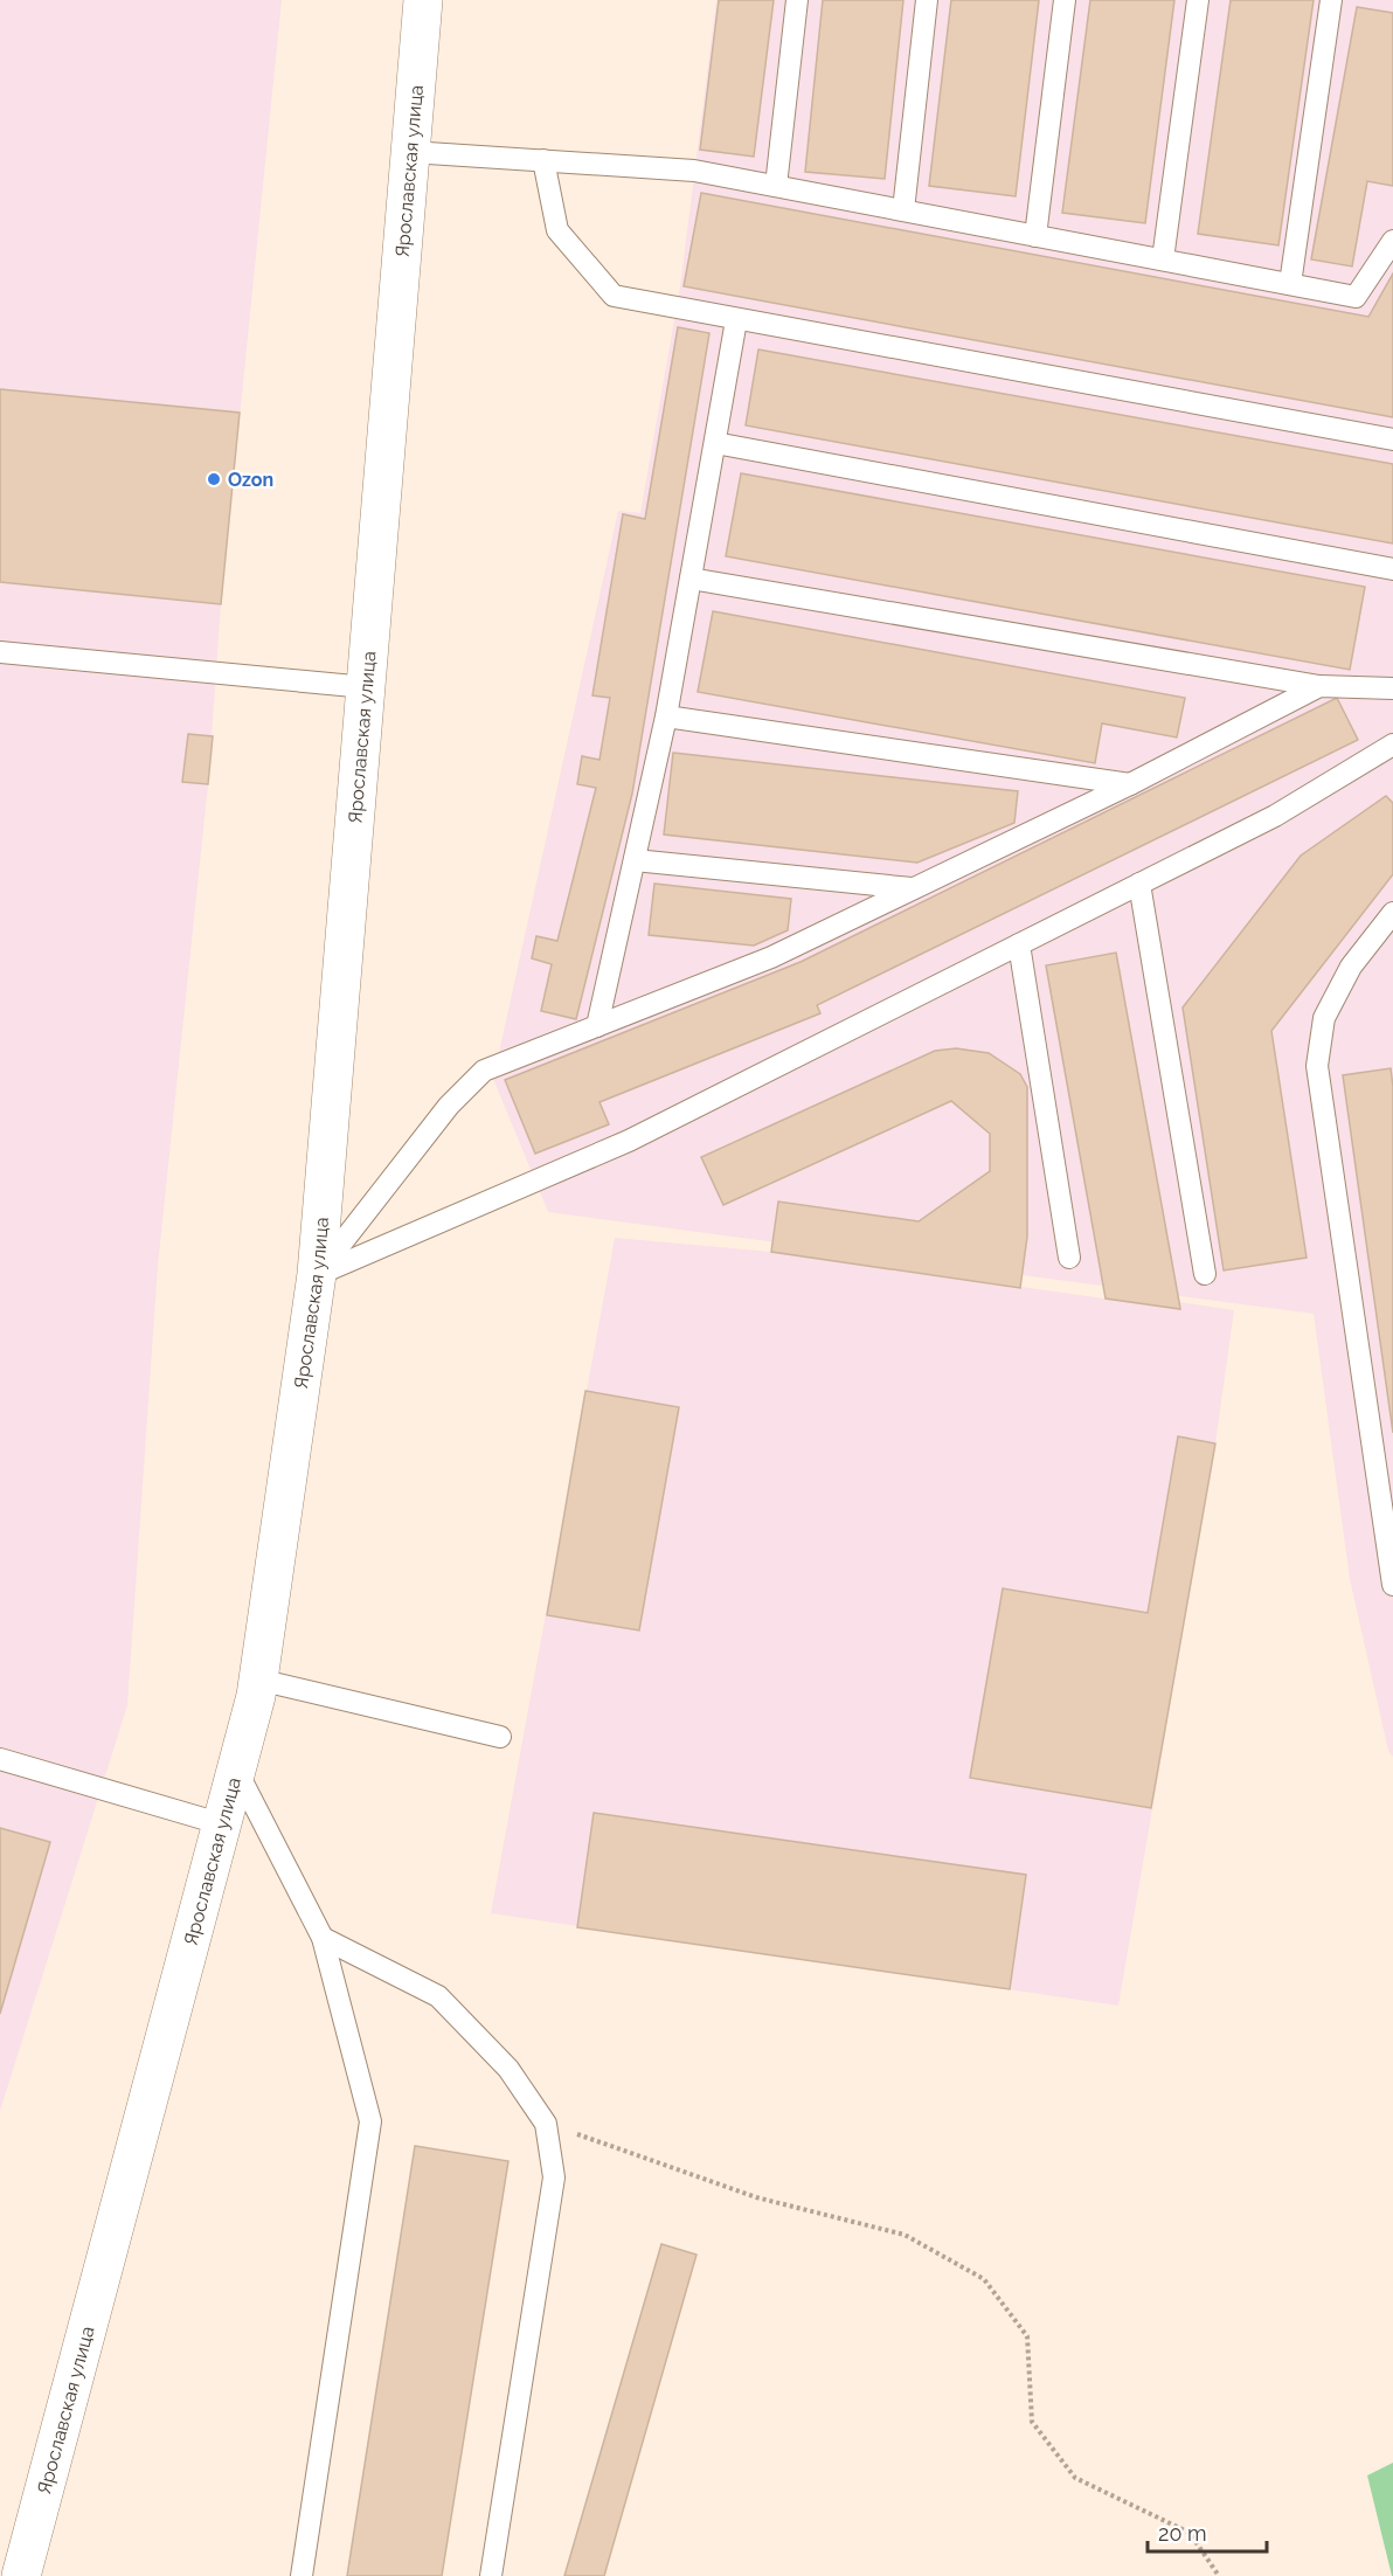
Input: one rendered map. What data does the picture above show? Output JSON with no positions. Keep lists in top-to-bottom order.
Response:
{
  "streets": {
    "main road": ["Ярославская улица"]
  },
  "places": ["Ozon"],
  "scale_bar": "20 m"
}
